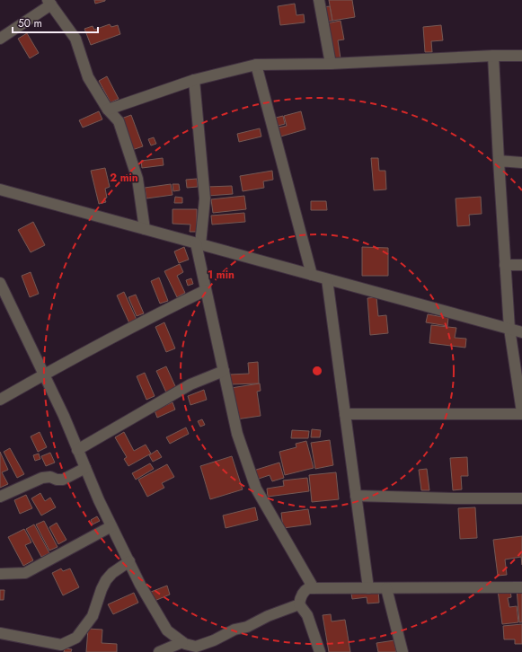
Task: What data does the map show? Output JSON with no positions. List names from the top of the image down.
{
  "scale_bar": "50 m",
  "rings": ["2 min", "1 min"]
}
